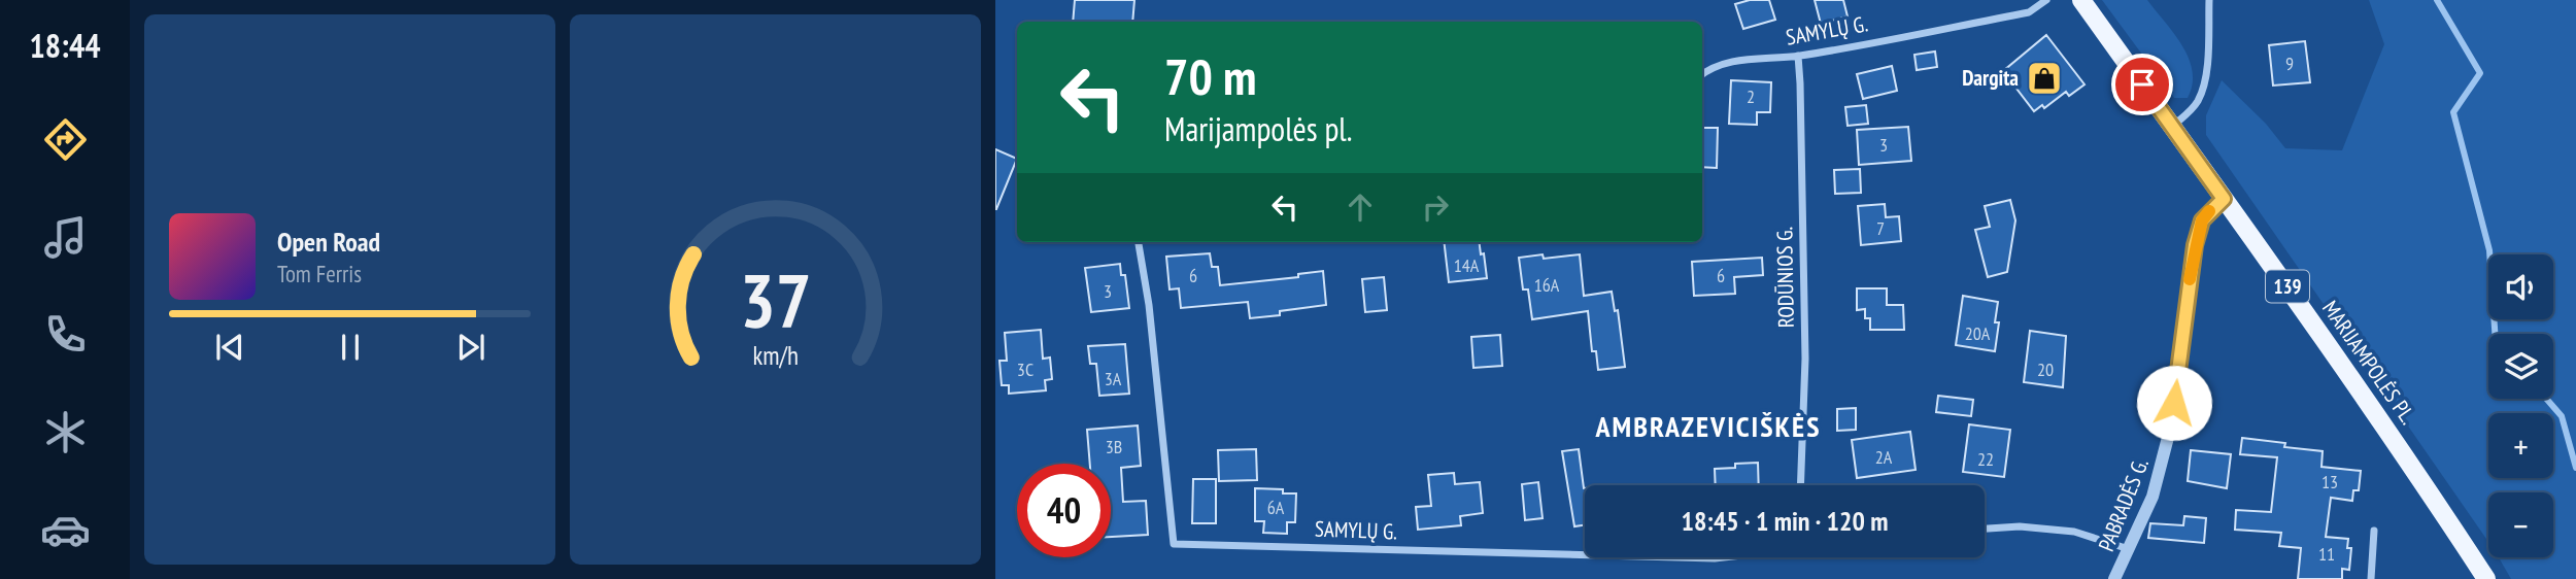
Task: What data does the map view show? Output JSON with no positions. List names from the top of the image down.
{
  "streets": {
    "main road": ["139", "MARIJAMPOLĖS PL."],
    "street": ["SAMYLŲ G.", "RODŪNIOS G.", "PABRADĖS G."]
  },
  "crossings": [
    ["SAMYLŲ G.", "RODŪNIOS G."],
    ["MARIJAMPOLĖS PL.", "PABRADĖS G."]
  ],
  "districts": ["AMBRAZEVICIŠKĖS"],
  "places": {
    "shop": ["Dargita"]
  },
  "house_numbers": [
    "9",
    "2",
    "3",
    "7",
    "14A",
    "6",
    "6",
    "16A",
    "3",
    "20A",
    "3C",
    "20",
    "3A",
    "3B",
    "2A",
    "22",
    "13",
    "6A",
    "11"
  ],
  "page": {
    "tabs": "18:44",
    "turn": ["70 m", "Marijampolės pl."],
    "song": ["Open Road", "Tom Ferris"],
    "map_buttons": ["+", "−"],
    "limit": "40",
    "trip": "18:45 · 1 min · 120 m",
    "gauge": ["37", "km/h"]
  }
}
